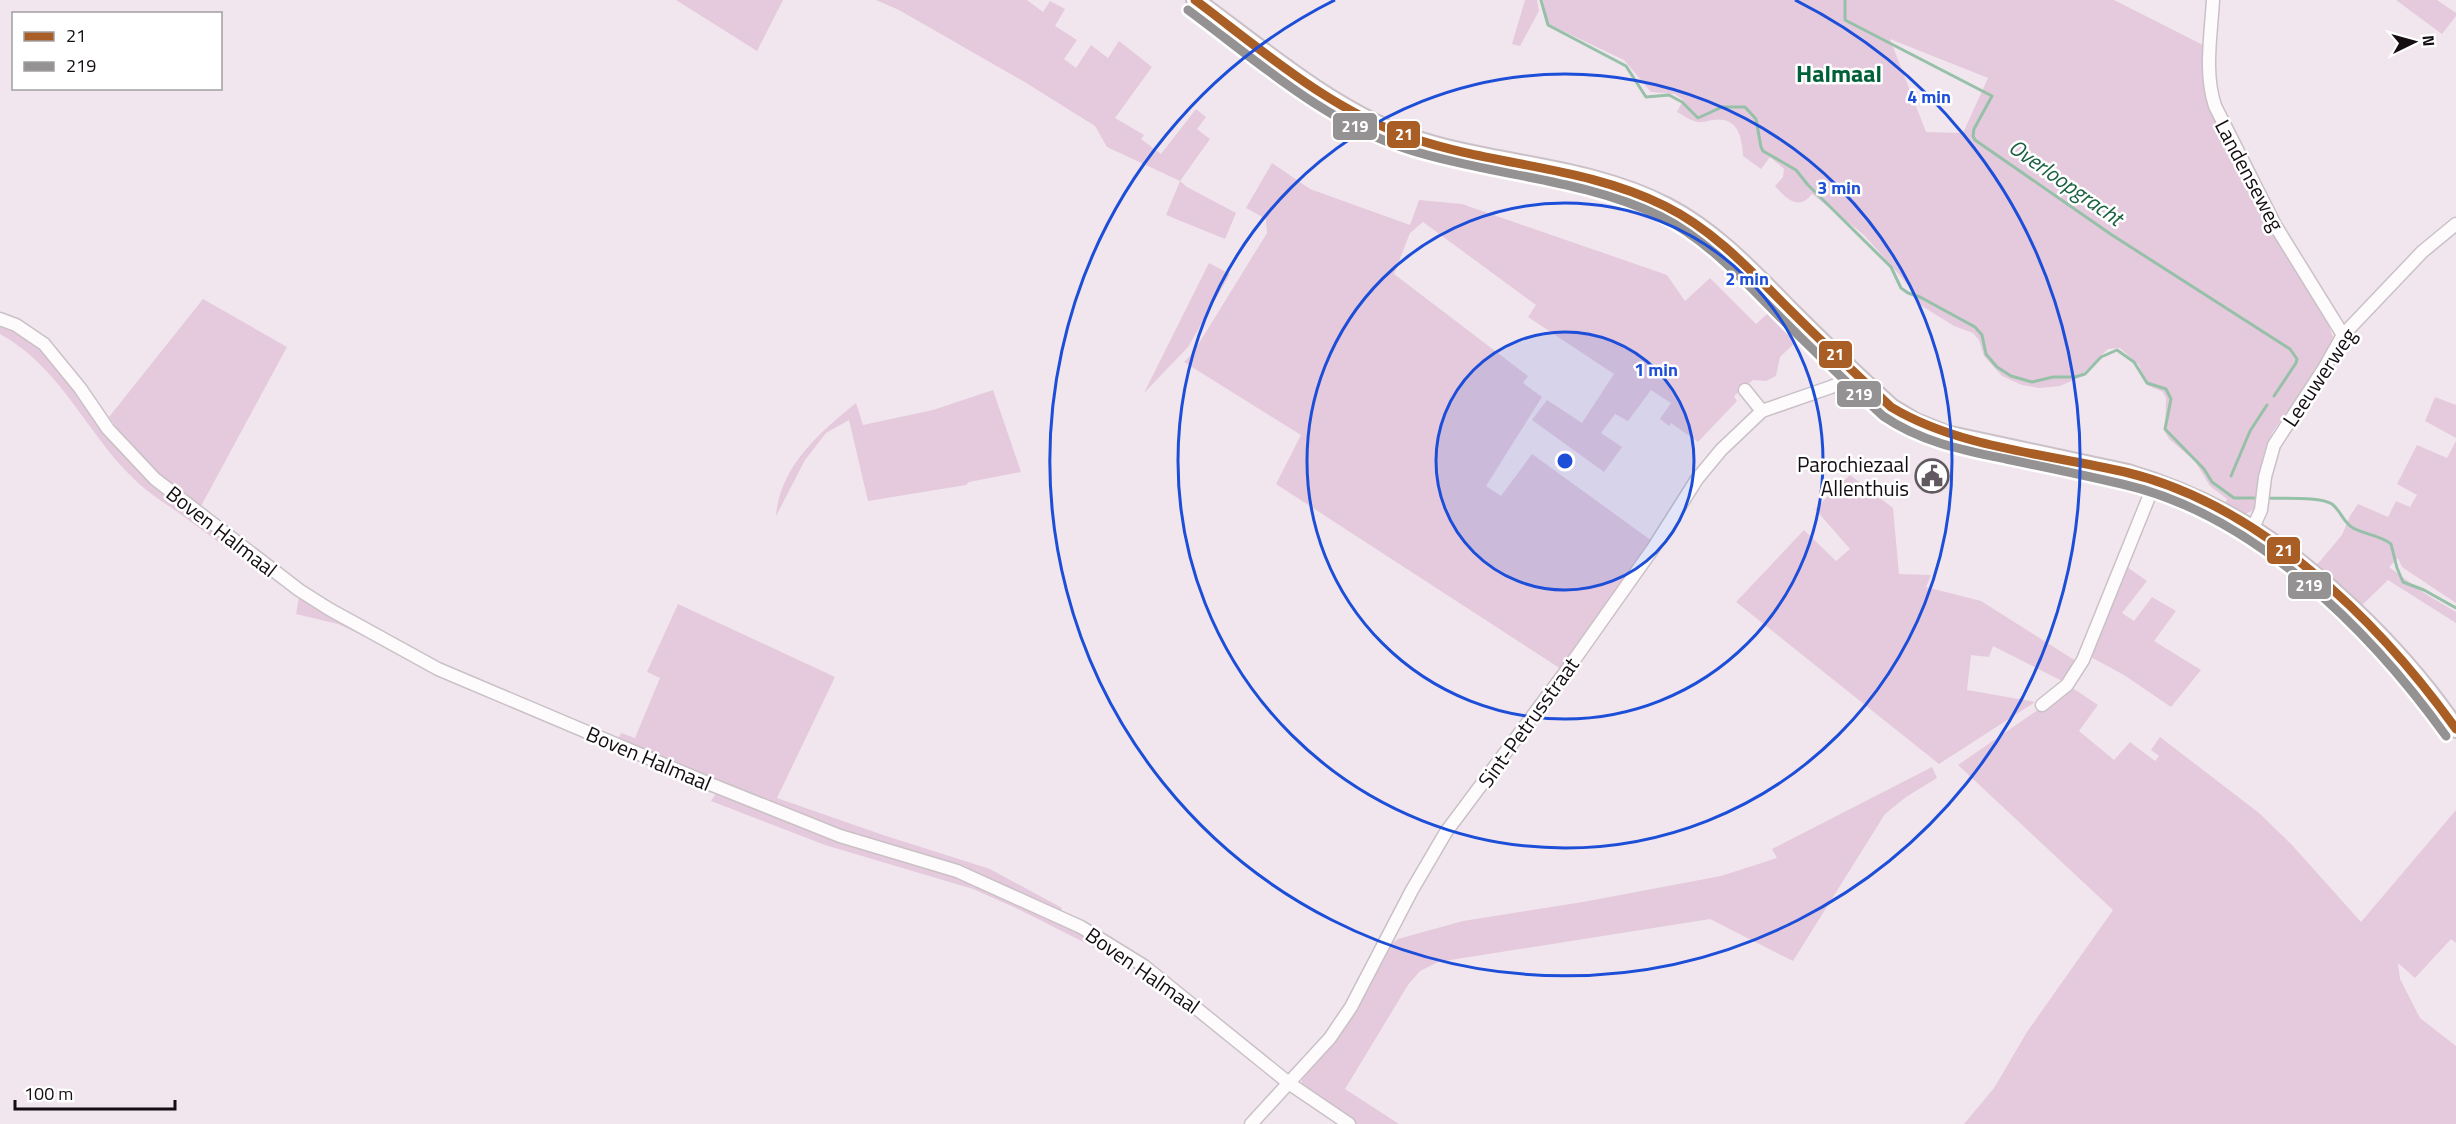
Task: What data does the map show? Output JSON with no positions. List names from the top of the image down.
{
  "streets": {
    "street": [
      "Landenseweg",
      "Leeuwerweg",
      "Boven Halmaal",
      "Sint-Petrusstraat"
    ]
  },
  "crossings": [
    ["Landenseweg", "Leeuwerweg"],
    ["Boven Halmaal", "Sint-Petrusstraat"]
  ],
  "districts": ["Halmaal"],
  "water": ["Overloopgracht"],
  "places": {
    "public building": ["Parochiezaal Allenthuis"]
  },
  "lines": ["transit line 21", "transit line 219"],
  "legend": ["21", "219"],
  "scale_bar": "100 m",
  "north": "right",
  "rings": [
    "4 min",
    "3 min",
    "2 min",
    "1 min"
  ]
}
